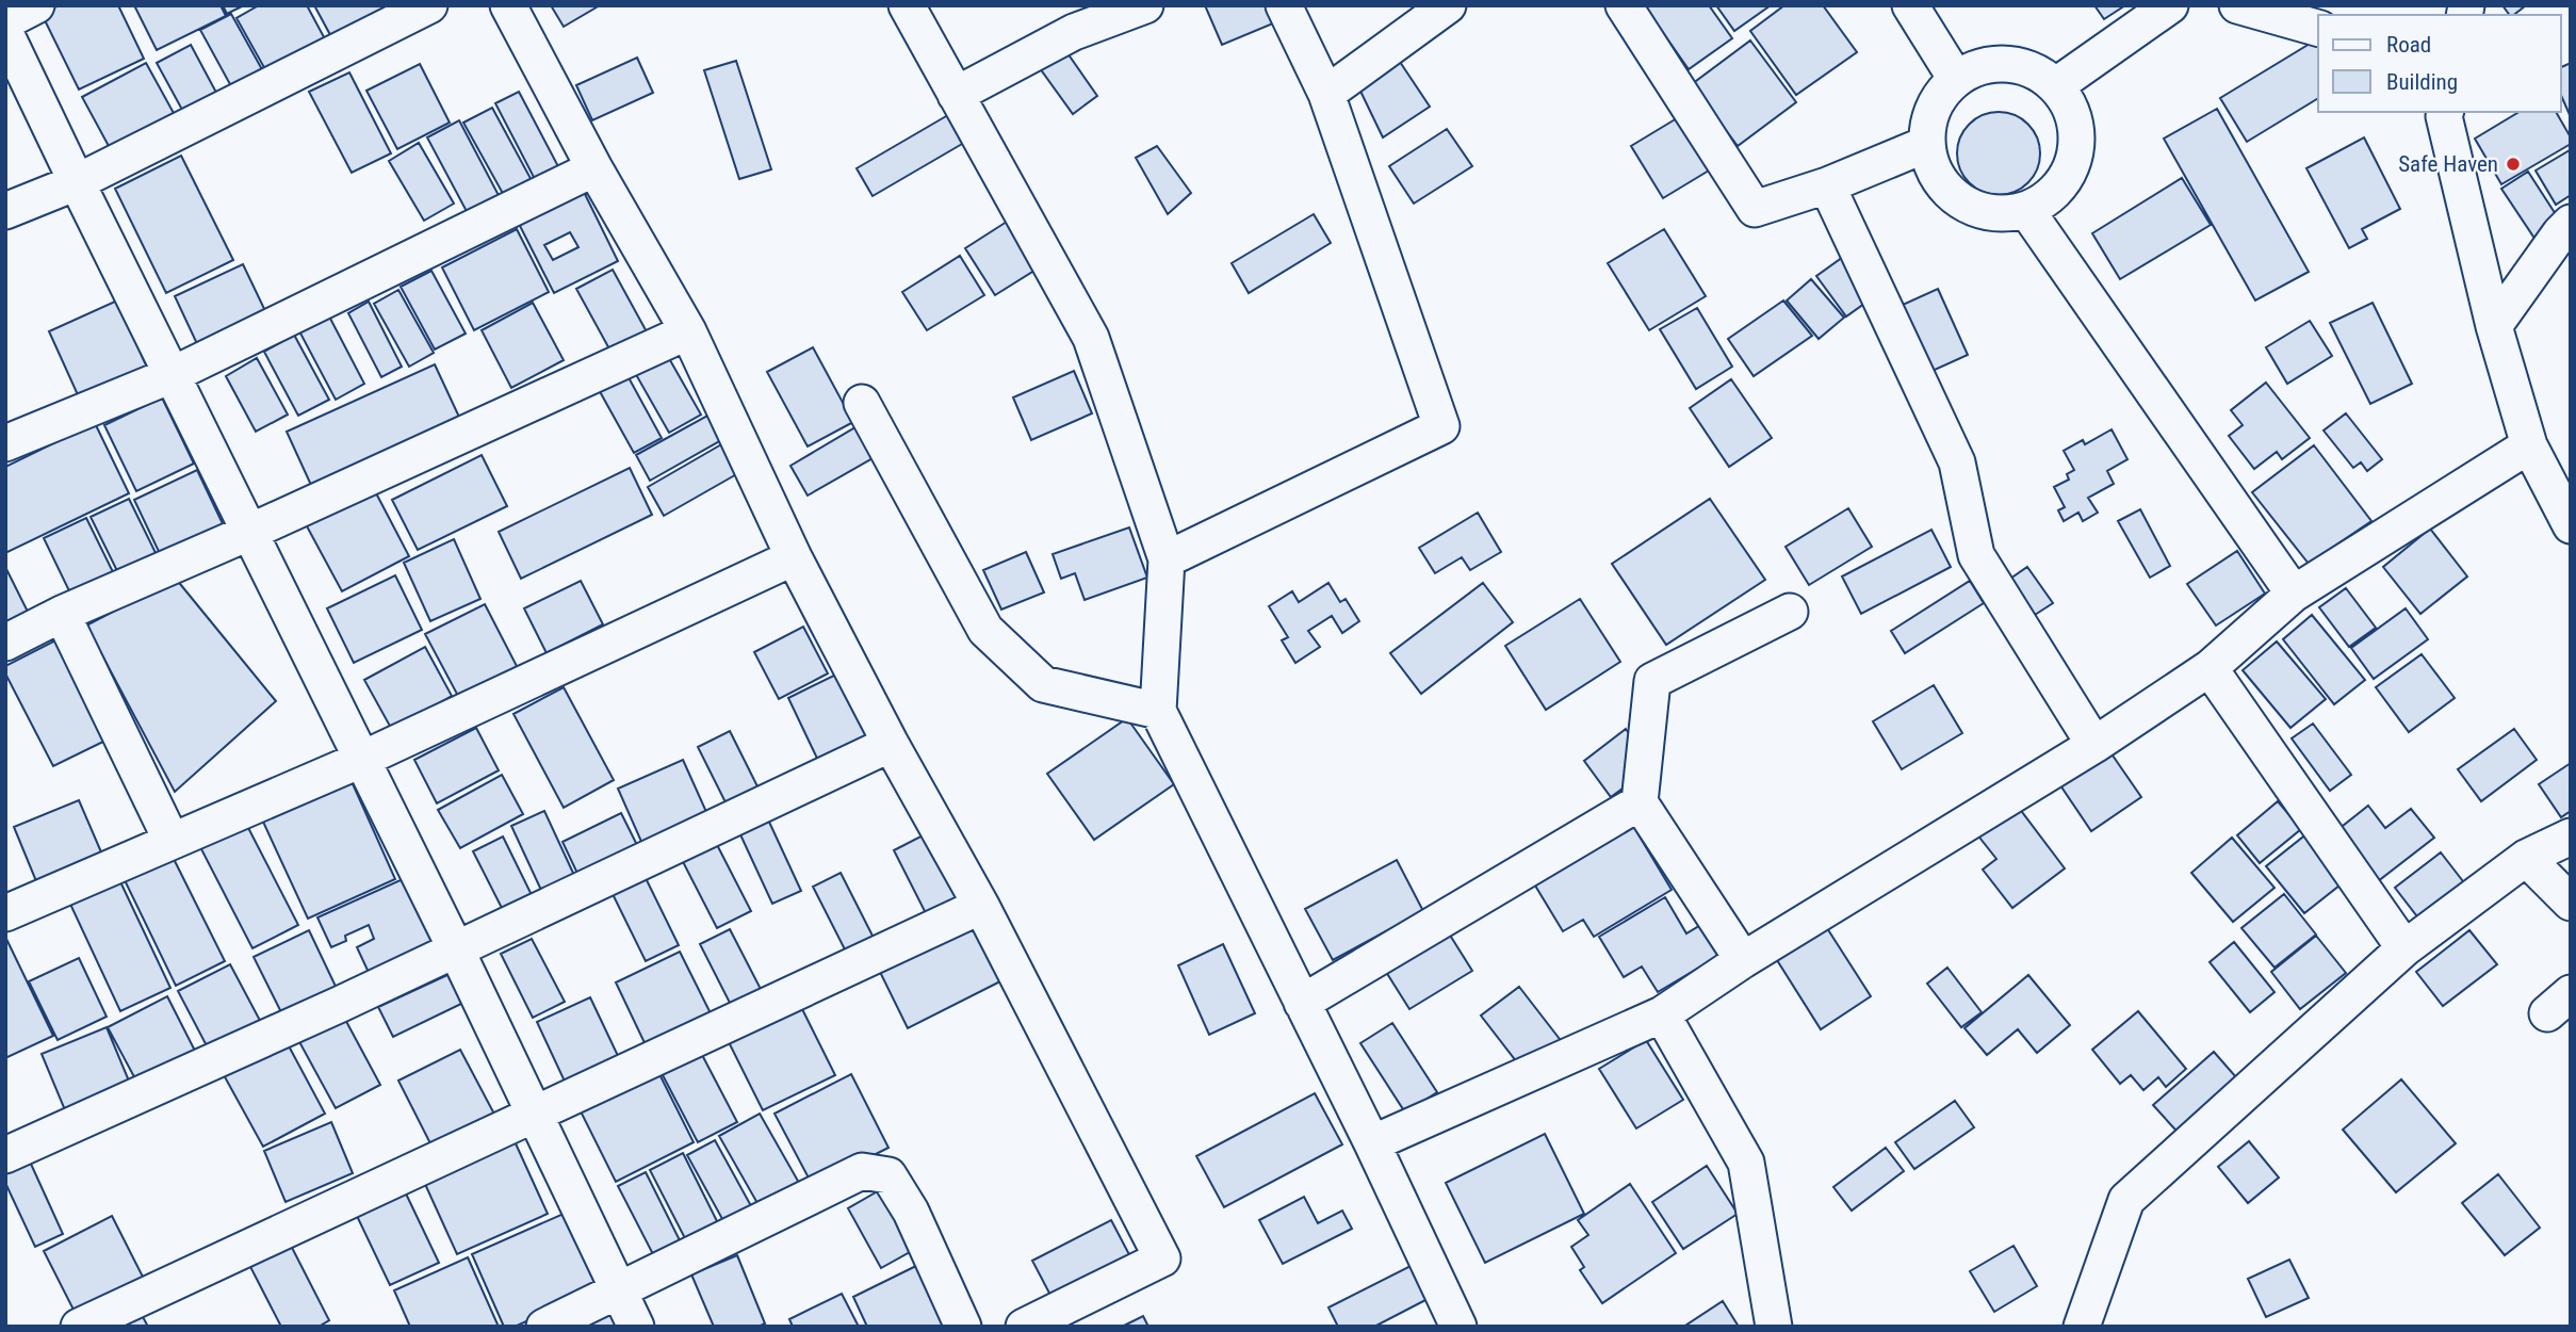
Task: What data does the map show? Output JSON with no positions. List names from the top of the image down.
{
  "places": ["Safe Haven"],
  "legend": ["Road", "Building"]
}
